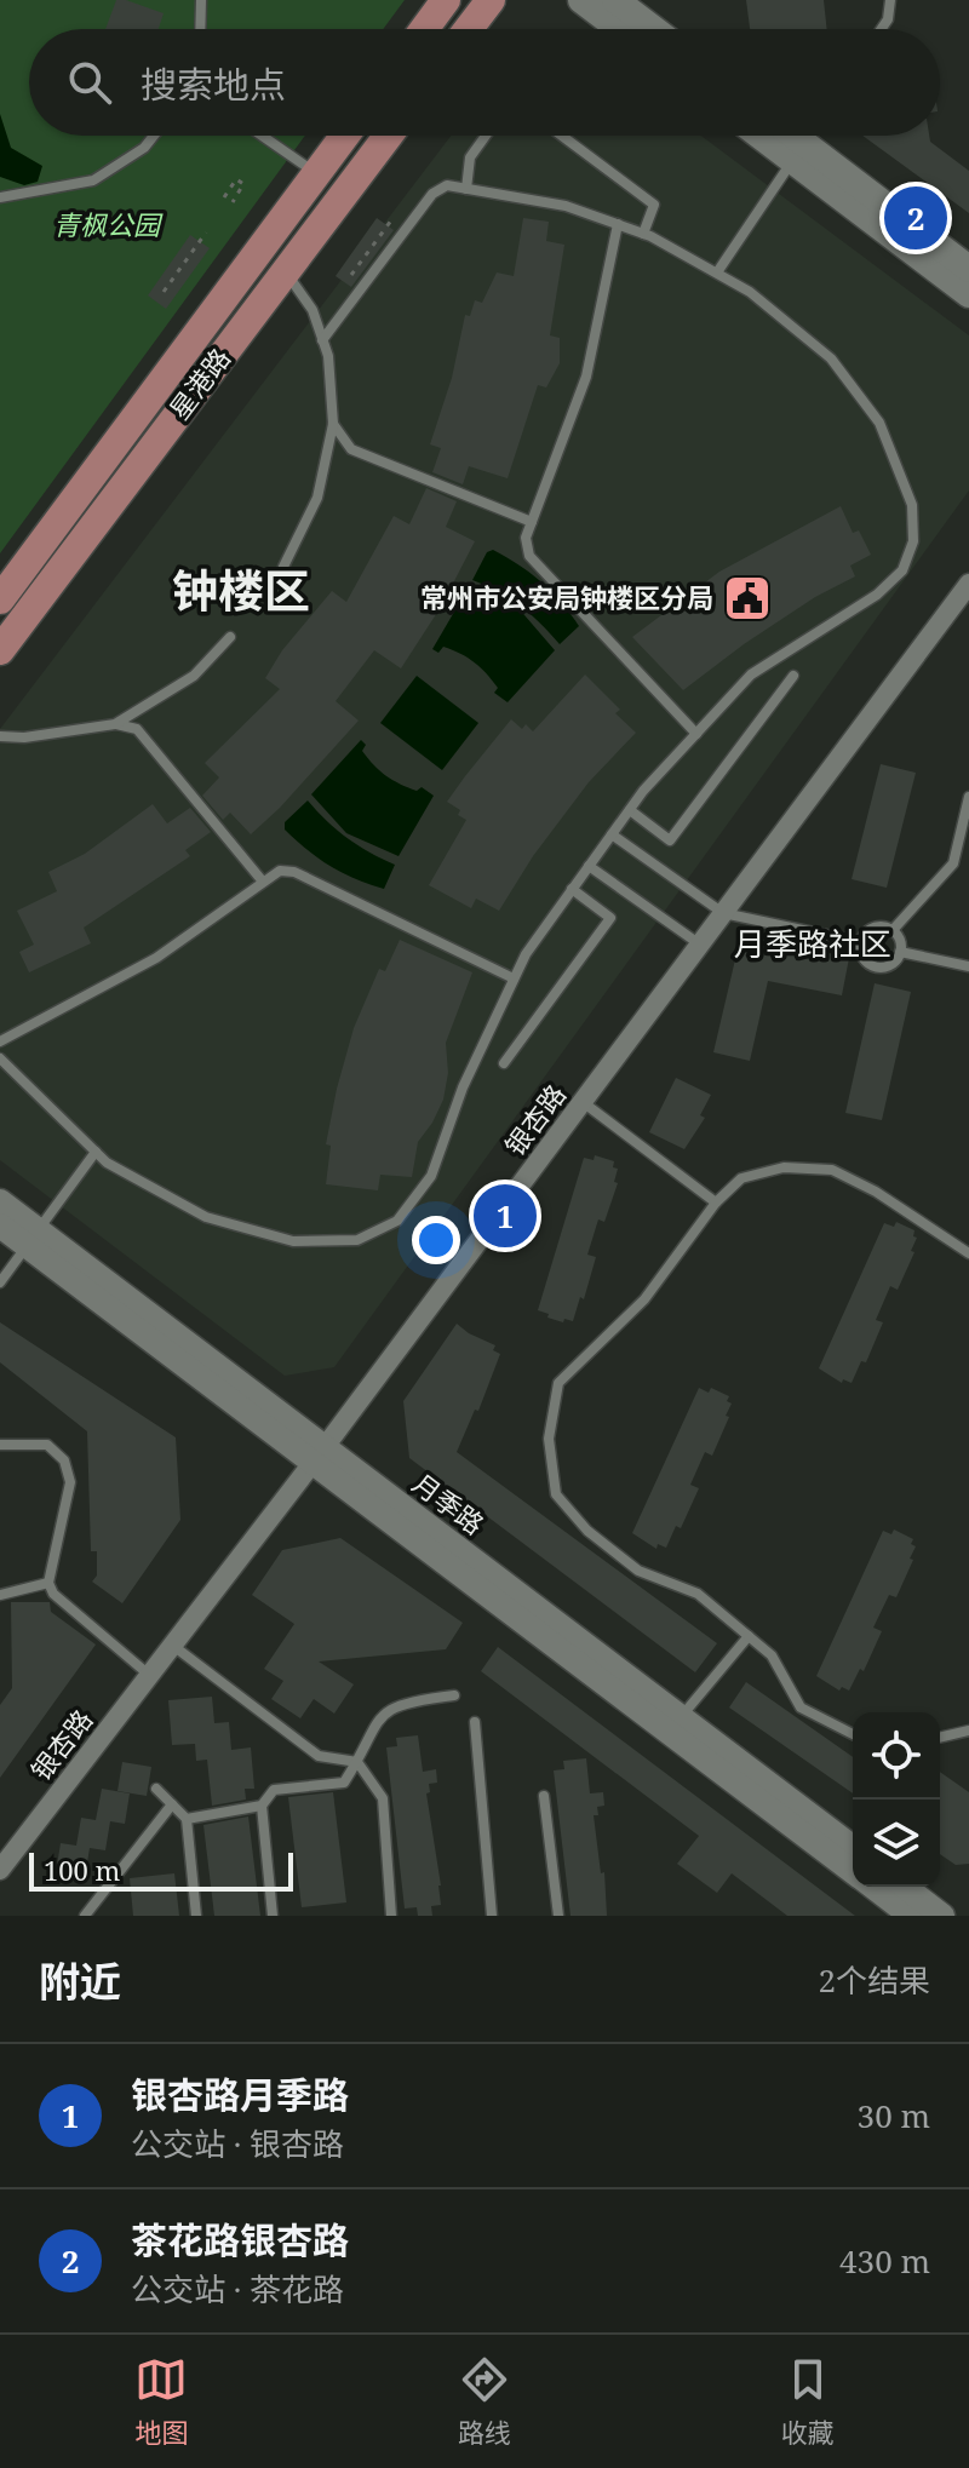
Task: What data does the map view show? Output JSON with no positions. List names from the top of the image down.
{
  "streets": {
    "main road": ["星港路"],
    "street": ["银杏路", "月季路"]
  },
  "crossings": [
    ["银杏路", "月季路"]
  ],
  "districts": ["钟楼区", "月季路社区"],
  "parks": ["青枫公园"],
  "places": {
    "public building": ["常州市公安局钟楼区分局"]
  },
  "scale_bar": "100 m",
  "page": {
    "search": "搜索地点",
    "pins": ["2", "1"],
    "scale": "100 m",
    "heading": ["附近", "2个结果"],
    "list": [
      {
        "mark": "1",
        "name": "银杏路月季路",
        "note": "公交站 · 银杏路",
        "value": "30 m"
      },
      {
        "mark": "2",
        "name": "茶花路银杏路",
        "note": "公交站 · 茶花路",
        "value": "430 m"
      }
    ],
    "nav": ["地图", "路线", "收藏"]
  }
}
